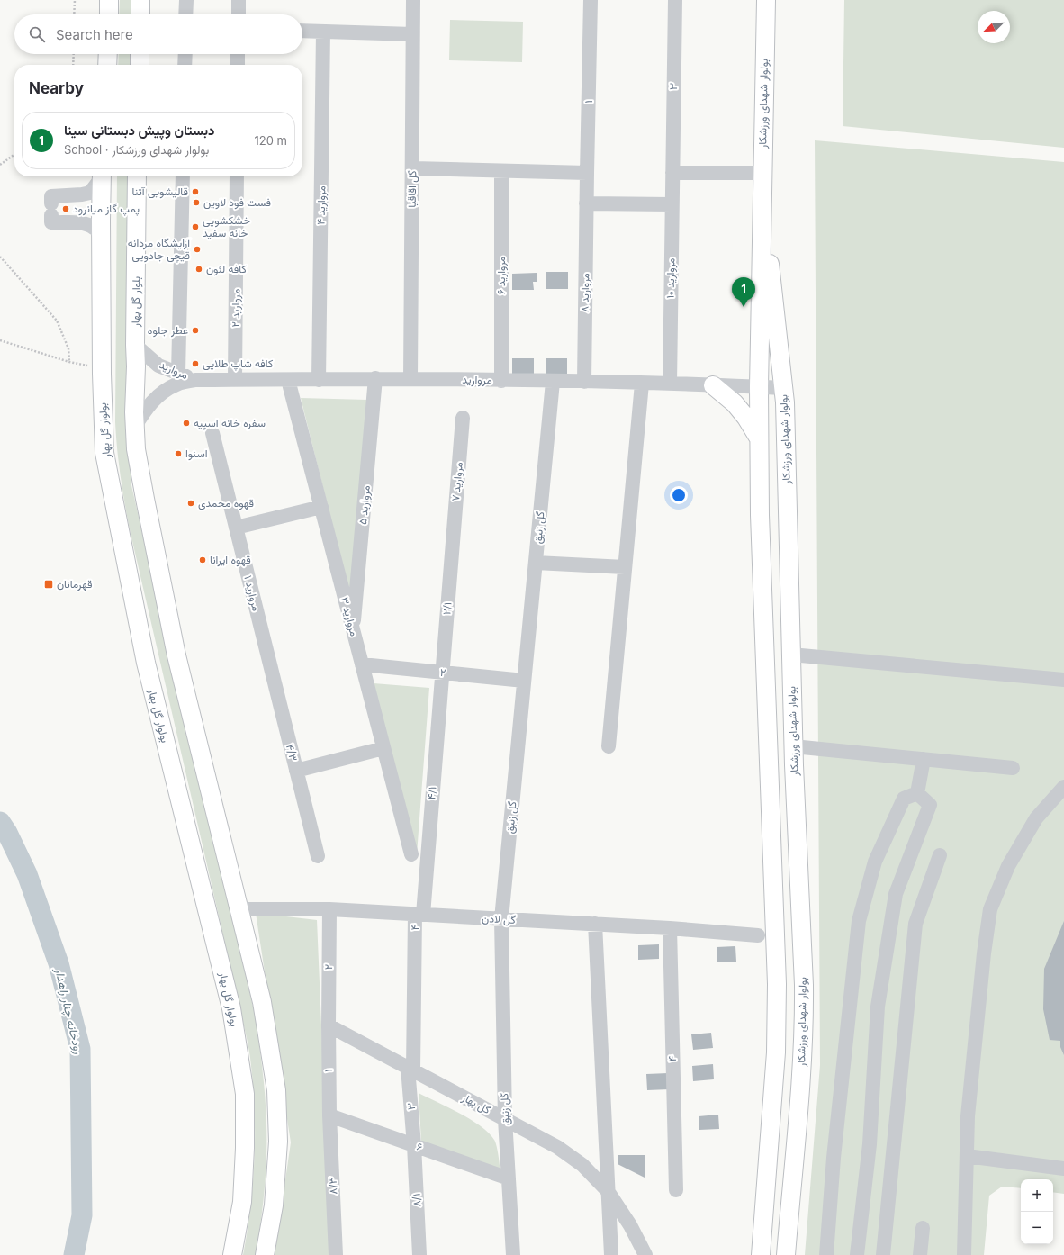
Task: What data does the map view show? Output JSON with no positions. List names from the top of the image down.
{
  "streets": {
    "main road": ["بولوار شهدای ورزشکار", "بلوار گل بهار", "بولوار گل بهار"],
    "street": [
      "۳",
      "۱",
      "گل اقاقیا",
      "مروارید ۴",
      "مروارید ۶",
      "مروارید ۱۰",
      "مروارید ۸",
      "مروارید ۲",
      "مروارید",
      "مروارید ۷",
      "مروارید ۵",
      "گل زنبق",
      "مروارید ۱",
      "۲/۱",
      "مروارید ۳",
      "۲",
      "۴/۳",
      "۴/۱",
      "گل لادن",
      "۴",
      "گل بهار",
      "۶",
      "۸/۳",
      "۸/۱"
    ]
  },
  "crossings": [
    ["۳", "مروارید ۱۰"],
    ["۳", "۴"],
    ["۳", "گل بهار"],
    ["۳", "۶"],
    ["۳", "۸/۱"],
    ["۱", "مروارید ۸"],
    ["۱", "۲"],
    ["۱", "گل بهار"],
    ["۱", "۶"],
    ["۱", "۸/۳"],
    ["بولوار شهدای ورزشکار", "مروارید"],
    ["گل اقاقیا", "مروارید"],
    ["مروارید ۴", "مروارید"],
    ["مروارید ۶", "مروارید"],
    ["مروارید ۱۰", "مروارید"],
    ["مروارید ۸", "مروارید"],
    ["بلوار گل بهار", "مروارید"],
    ["مروارید ۲", "مروارید"],
    ["مروارید", "مروارید ۵"],
    ["مروارید", "گل زنبق"],
    ["مروارید", "مروارید ۳"],
    ["مروارید ۷", "۲/۱"],
    ["مروارید ۵", "مروارید ۳"],
    ["گل زنبق", "۲"],
    ["گل زنبق", "گل لادن"],
    ["گل زنبق", "گل بهار"],
    ["گل زنبق", "۶"],
    ["مروارید ۱", "۴/۳"],
    ["۲/۱", "۲"],
    ["۲/۱", "۴/۱"],
    ["مروارید ۳", "۲"],
    ["۲", "۴/۱"],
    ["۲", "گل لادن"],
    ["۲", "گل بهار"],
    ["۴/۱", "گل لادن"],
    ["۴/۱", "۴"],
    ["گل لادن", "۴"],
    ["۴", "گل بهار"],
    ["۶", "۸/۳"],
    ["۶", "۸/۱"]
  ],
  "water": ["رودخانه چنار راهدار"],
  "places": {
    "other": [
      "قالیشویی آتنا",
      "فست فود لاوین",
      "پمپ گاز میانرود",
      "خشکشویی خانه سفید",
      "آرایشگاه مردانه قیچی جادویی",
      "کافه لئون",
      "عطر جلوه",
      "کافه شاپ طلایی",
      "سفره خانه اسپیه",
      "اسنوا",
      "قهوه محمدی",
      "قهوه ایرانا"
    ],
    "transit": ["قهرمانان"]
  },
  "north": "bottom left",
  "page": {
    "search": "Search here",
    "heading": "Nearby",
    "list": [
      {
        "mark": "1",
        "name": "دبستان وپیش دبستانی سینا",
        "note": "School · بولوار شهدای ورزشکار",
        "value": "120 m"
      }
    ],
    "pins": "1",
    "map_buttons": ["+", "−"]
  }
}
